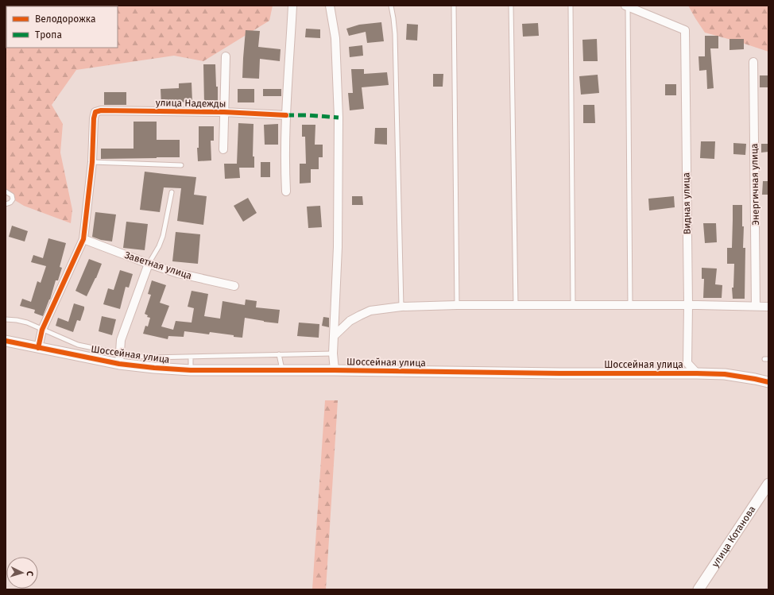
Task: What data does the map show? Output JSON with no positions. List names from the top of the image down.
{
  "streets": {
    "street": [
      "улица Надежды",
      "Энергичная улица",
      "Видная улица",
      "Заветная улица",
      "Шоссейная улица",
      "улица Котанова"
    ]
  },
  "crossings": [
    ["Видная улица", "Шоссейная улица"]
  ],
  "legend": ["Велодорожка", "Тропа"],
  "north": "right"
}
